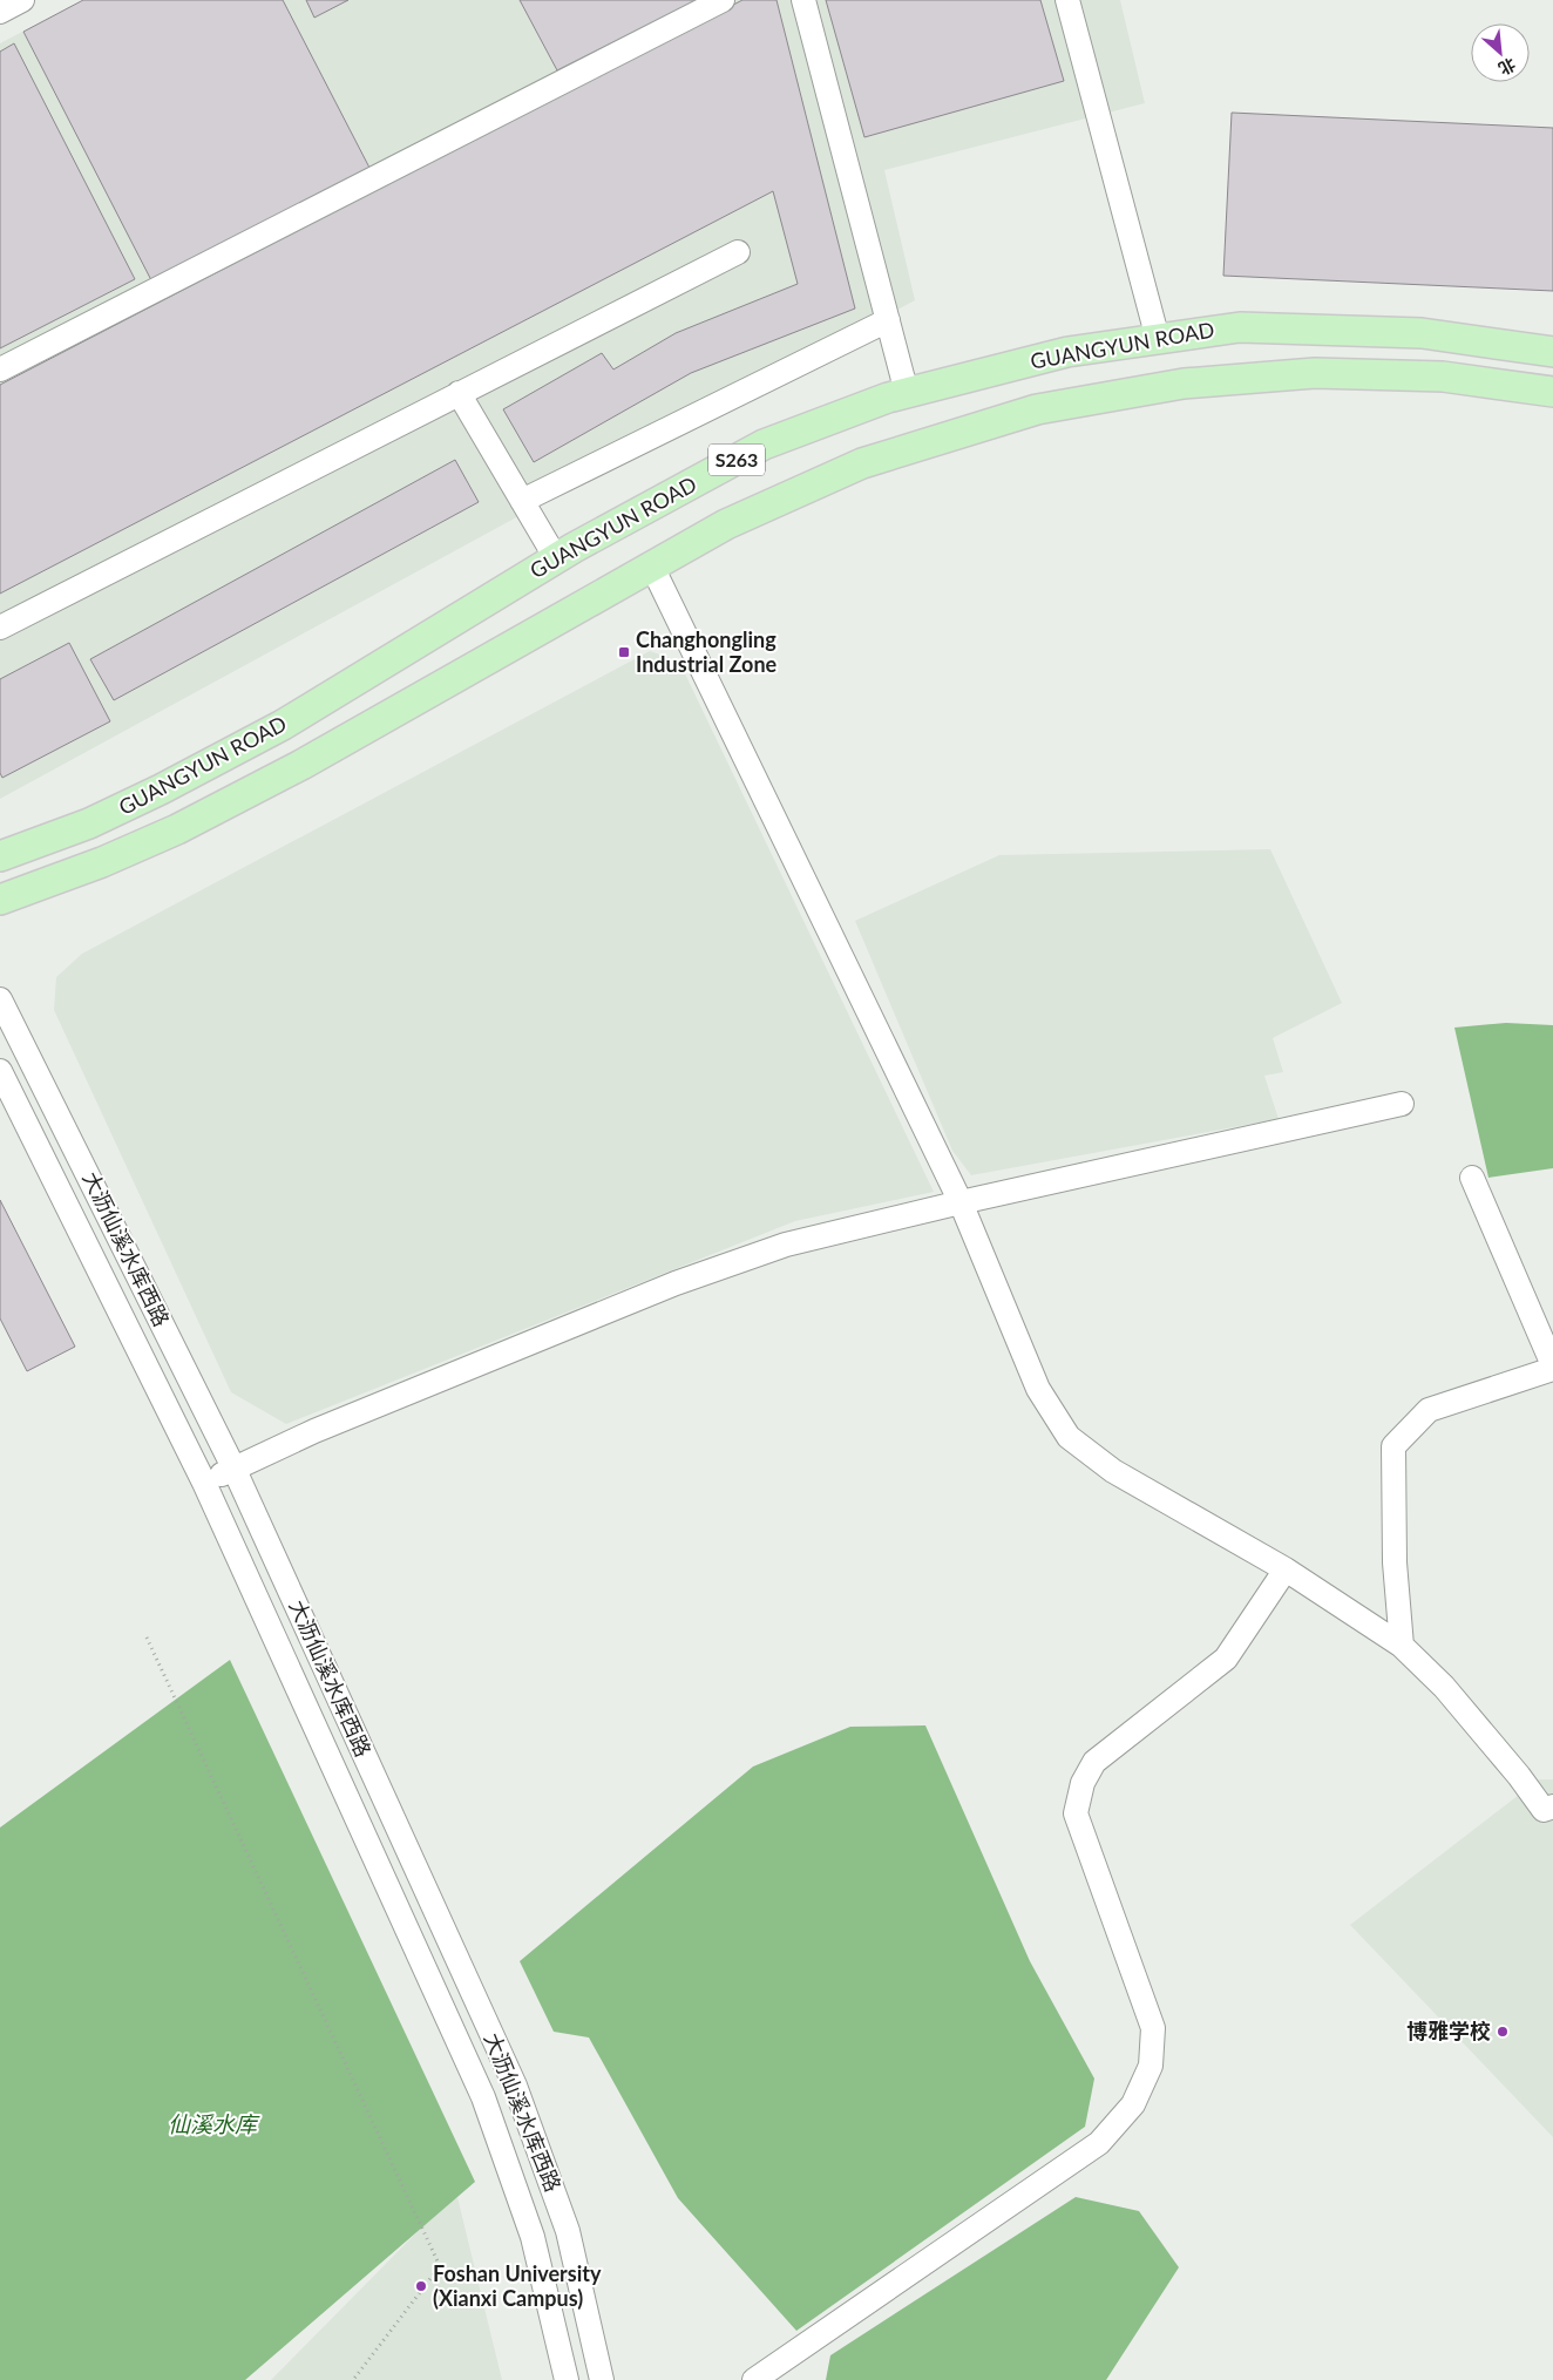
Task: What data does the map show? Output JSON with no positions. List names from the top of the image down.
{
  "streets": {
    "main road": ["GUANGYUN ROAD", "S263"],
    "street": ["大沥仙溪水库西路"]
  },
  "water": ["仙溪水库"],
  "places": {
    "transit": ["Changhongling Industrial Zone"],
    "other": ["博雅学校", "Foshan University (Xianxi Campus)"]
  },
  "north": "bottom right"
}
